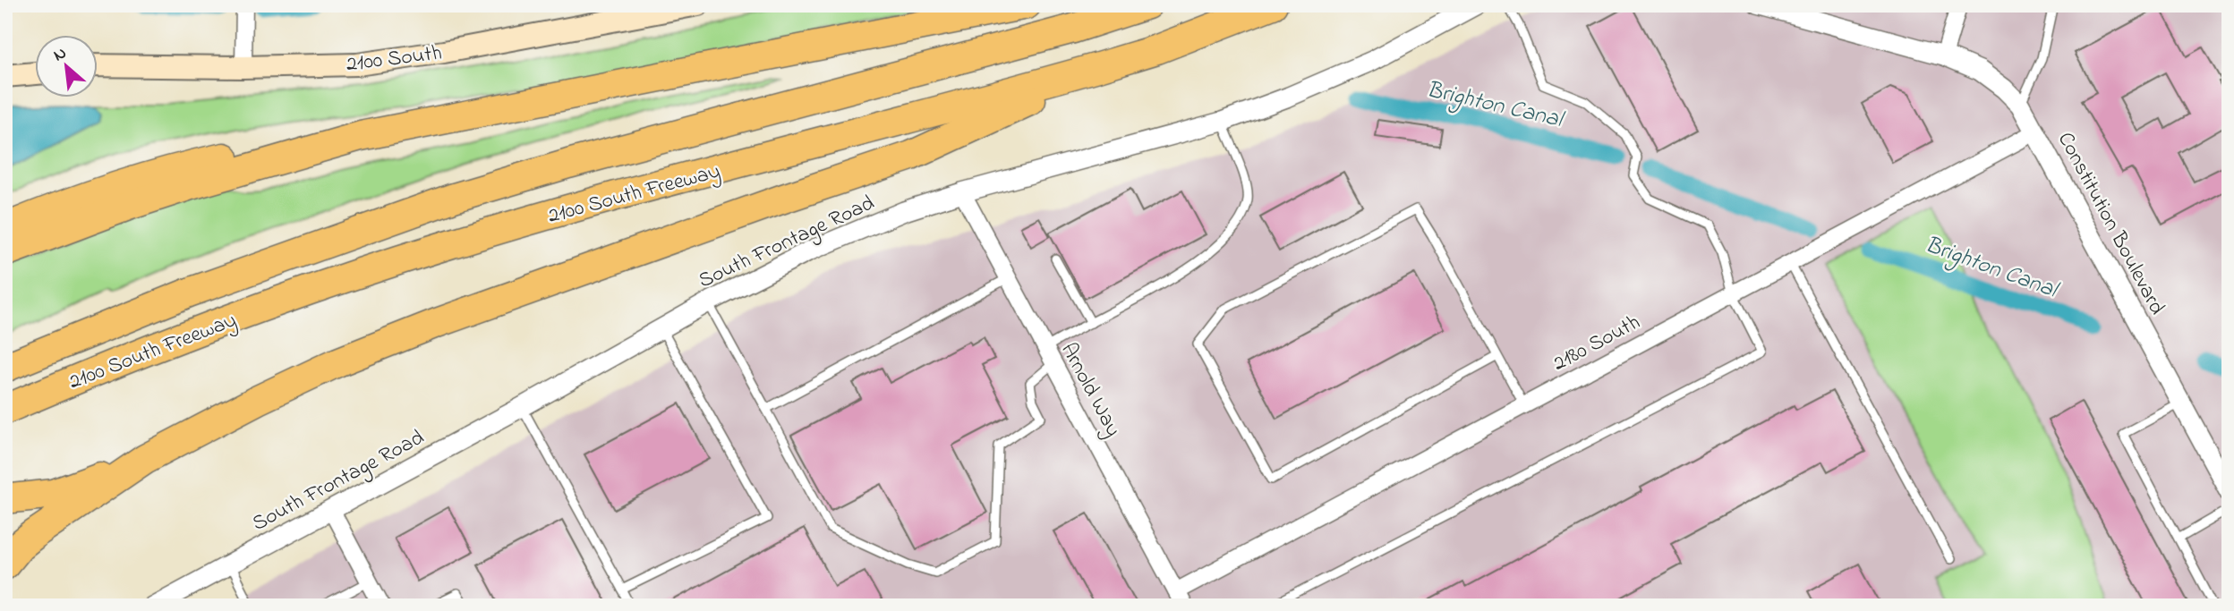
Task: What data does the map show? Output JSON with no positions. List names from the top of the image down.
{
  "streets": {
    "highway": ["2100 South Freeway"],
    "main road": ["2100 South"],
    "street": [
      "Constitution Boulevard",
      "South Frontage Road",
      "2180 South",
      "Arnold Way"
    ]
  },
  "crossings": [
    ["Constitution Boulevard", "2180 South"],
    ["South Frontage Road", "Arnold Way"],
    ["2180 South", "Arnold Way"]
  ],
  "water": ["Brighton Canal"],
  "north": "top left"
}
